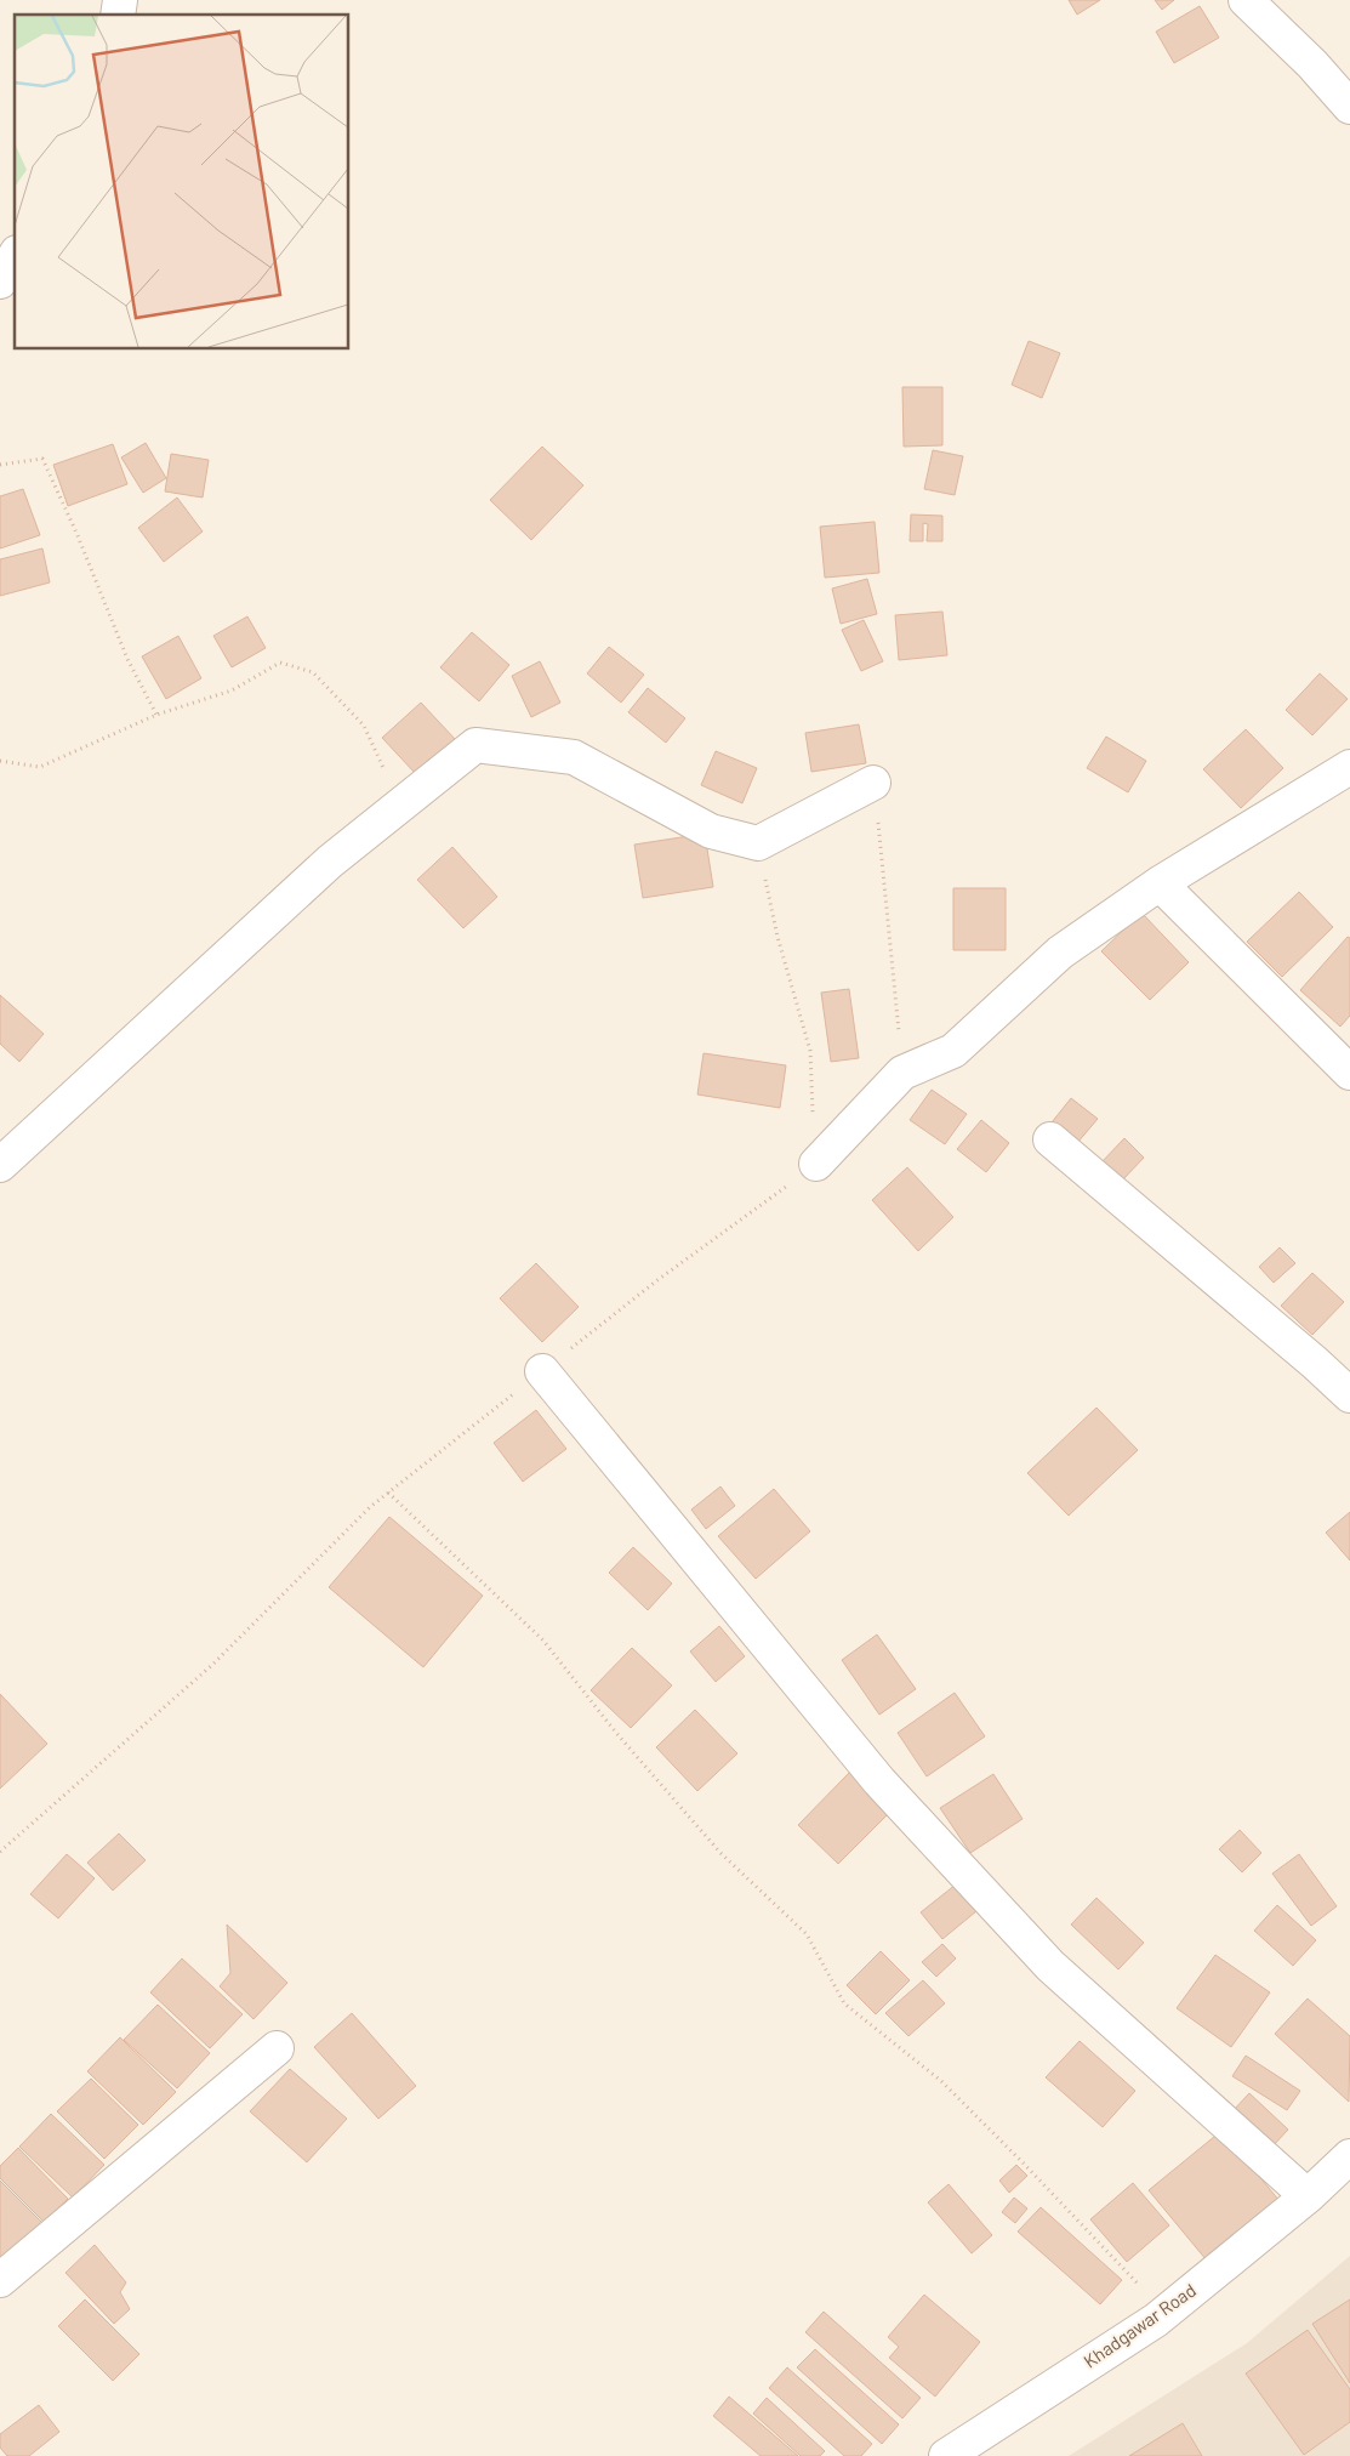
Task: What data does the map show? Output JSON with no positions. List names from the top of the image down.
{
  "streets": {
    "street": ["Khadgawar Road"]
  }
}
